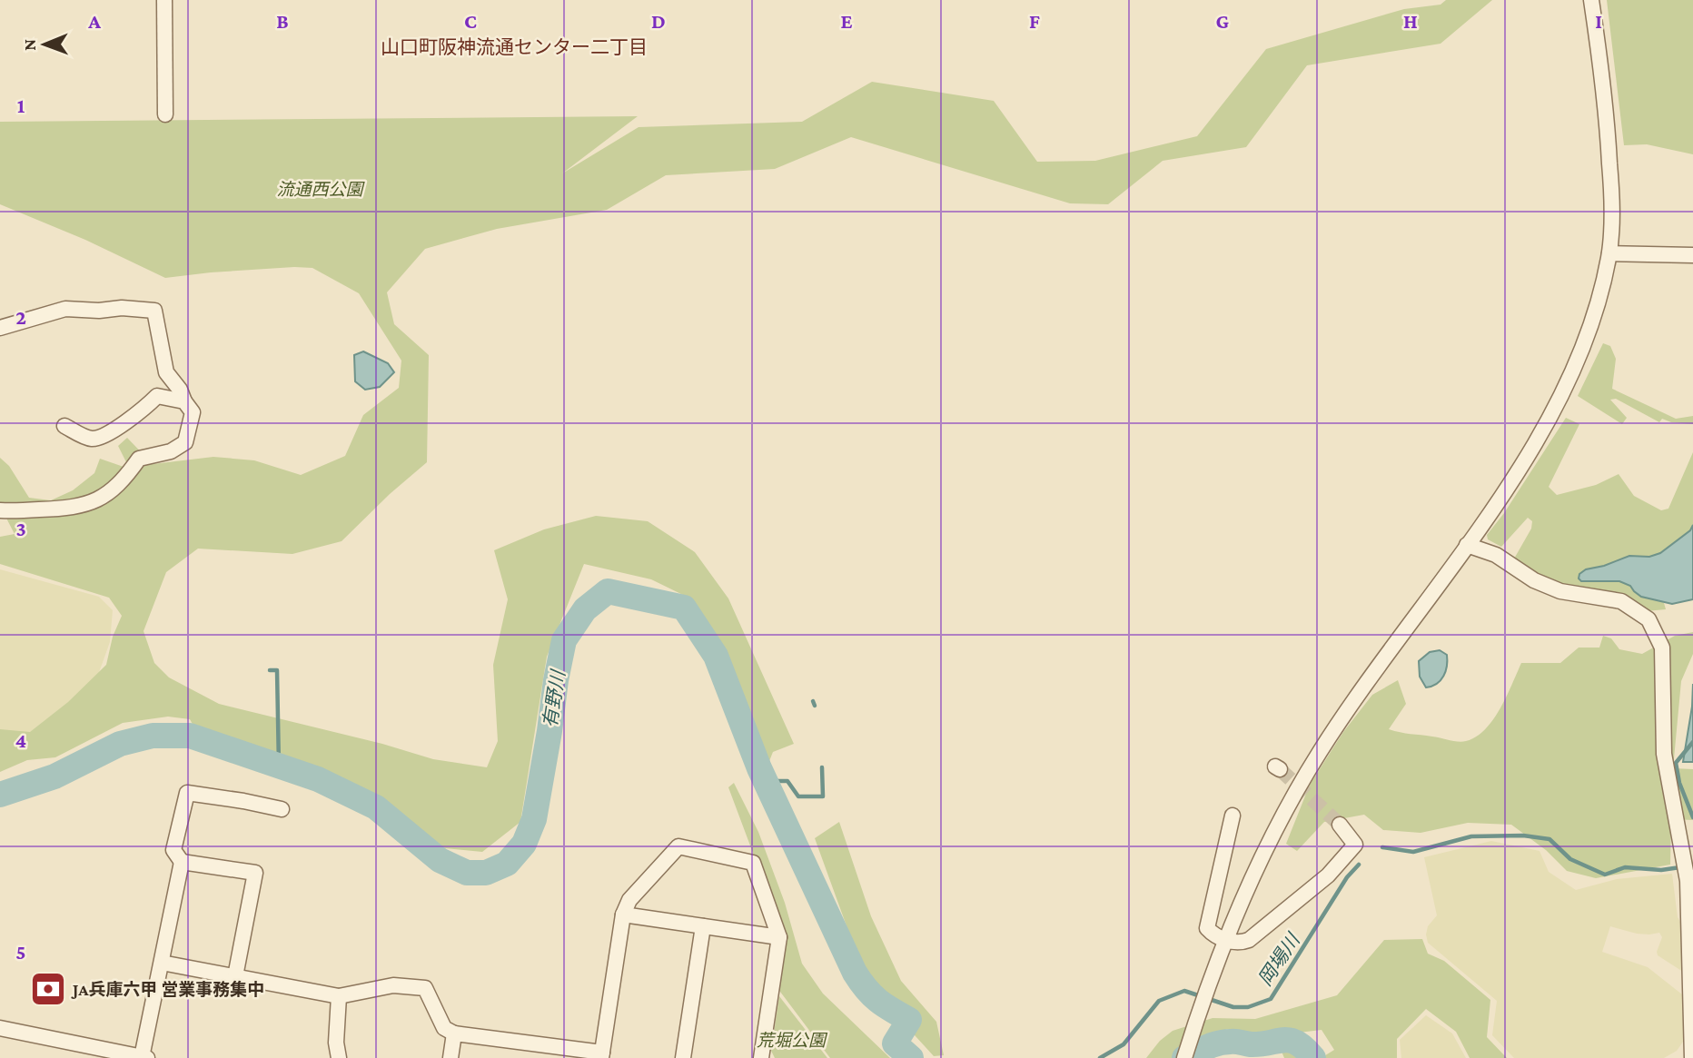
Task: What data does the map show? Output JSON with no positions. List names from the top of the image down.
{
  "districts": ["山口町阪神流通センター二丁目"],
  "water": ["有野川", "岡場川"],
  "parks": ["流通西公園", "荒堀公園"],
  "places": {
    "bank": ["JA兵庫六甲 営業事務集中"]
  },
  "north": "left",
  "grid": {
    "columns": [
      "A",
      "B",
      "C",
      "D",
      "E",
      "F",
      "G",
      "H",
      "I"
    ],
    "rows": [
      "1",
      "2",
      "3",
      "4",
      "5"
    ]
  }
}
